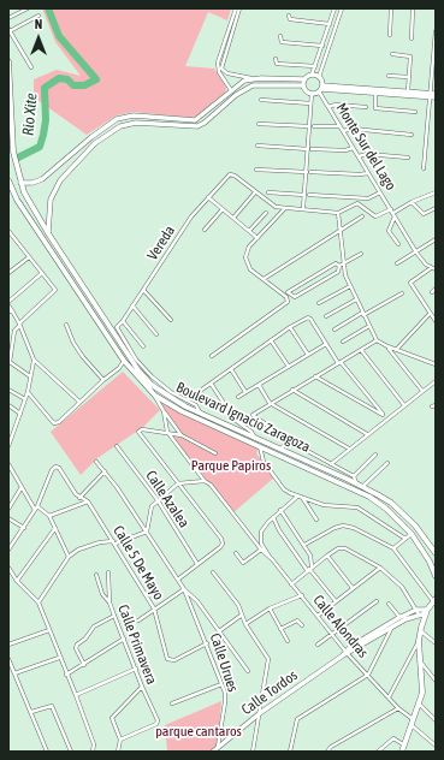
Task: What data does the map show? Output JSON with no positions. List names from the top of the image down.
{
  "streets": {
    "main road": ["Boulevard Ignacio Zaragoza"],
    "street": [
      "Monte Sur del Lago",
      "Vereda",
      "Calle Azalea",
      "Calle 5 De Mayo",
      "Calle Alondras",
      "Calle Primavera",
      "Calle Urues",
      "Calle Tordos"
    ]
  },
  "crossings": [
    ["Calle 5 De Mayo", "Calle Urues"],
    ["Calle Alondras", "Calle Tordos"],
    ["Calle Urues", "Calle Tordos"]
  ],
  "water": ["Rio Xite"],
  "parks": ["Parque Papiros", "parque cantaros"],
  "north": "top"
}
